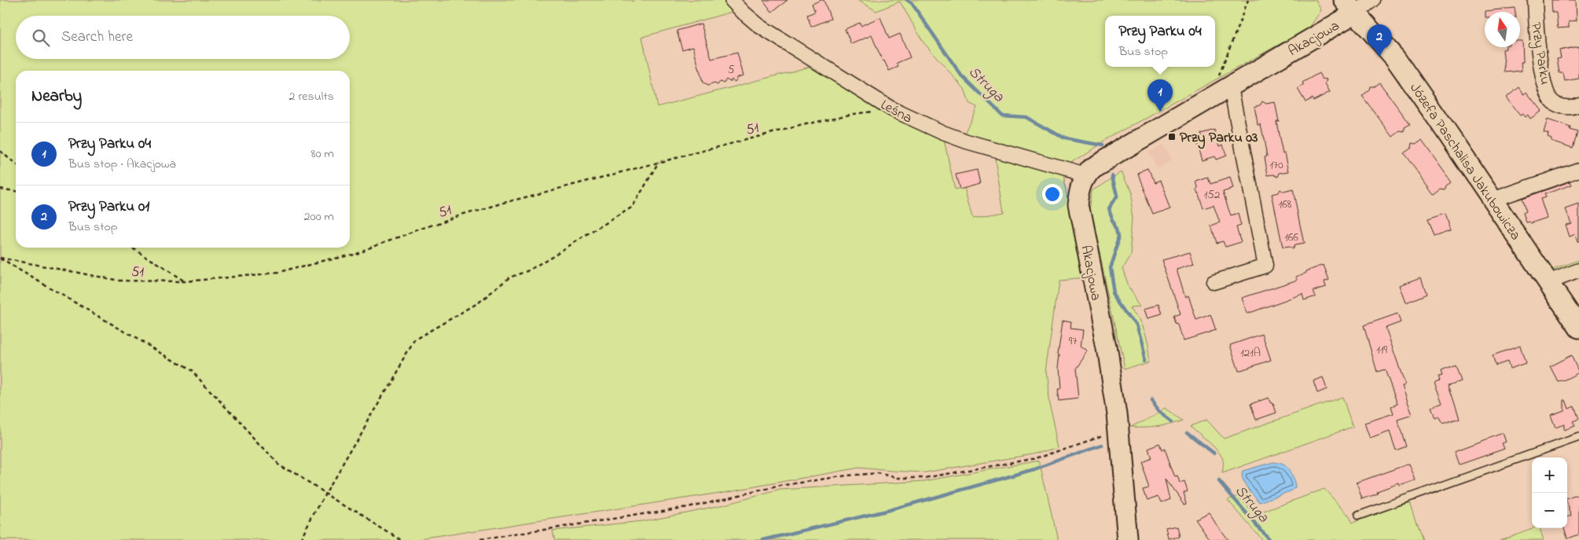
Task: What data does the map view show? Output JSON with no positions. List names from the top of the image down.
{
  "streets": {
    "street": [
      "Akacjowa",
      "Przy Parku",
      "Leśna",
      "Józefa Paschalisa Jakubowicza"
    ],
    "path": ["51"]
  },
  "crossings": [
    ["Akacjowa", "Leśna"],
    ["Akacjowa", "Józefa Paschalisa Jakubowicza"],
    ["Leśna", "51"]
  ],
  "water": ["Struga"],
  "places": {
    "transit": ["Przy Parku 03"]
  },
  "house_numbers": [
    "5",
    "170",
    "152",
    "168",
    "166",
    "97",
    "119",
    "121A"
  ],
  "north": "top",
  "page": {
    "popup": ["Przy Parku 04", "Bus stop"],
    "search": "Search here",
    "pins": ["2", "1"],
    "heading": ["Nearby", "2 results"],
    "list": [
      {
        "mark": "1",
        "name": "Przy Parku 04",
        "note": "Bus stop · Akacjowa",
        "value": "80 m"
      },
      {
        "mark": "2",
        "name": "Przy Parku 01",
        "note": "Bus stop",
        "value": "200 m"
      }
    ],
    "map_buttons": ["+", "−"]
  }
}
